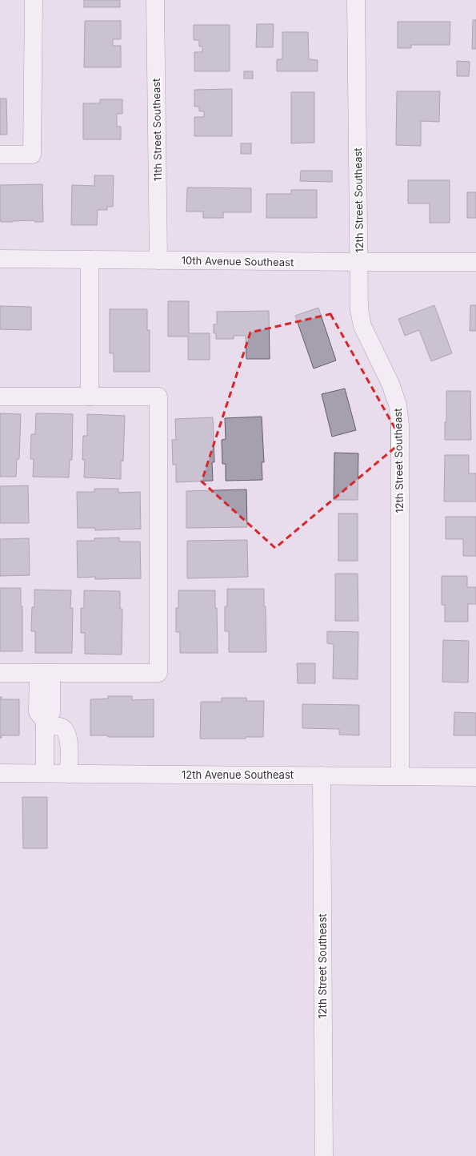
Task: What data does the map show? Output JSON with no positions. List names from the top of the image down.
{
  "streets": {
    "street": [
      "11th Street Southeast",
      "12th Street Southeast",
      "10th Avenue Southeast",
      "12th Avenue Southeast"
    ]
  },
  "crossings": [
    ["11th Street Southeast", "10th Avenue Southeast"],
    ["12th Street Southeast", "10th Avenue Southeast"],
    ["12th Street Southeast", "12th Avenue Southeast"]
  ]
}
